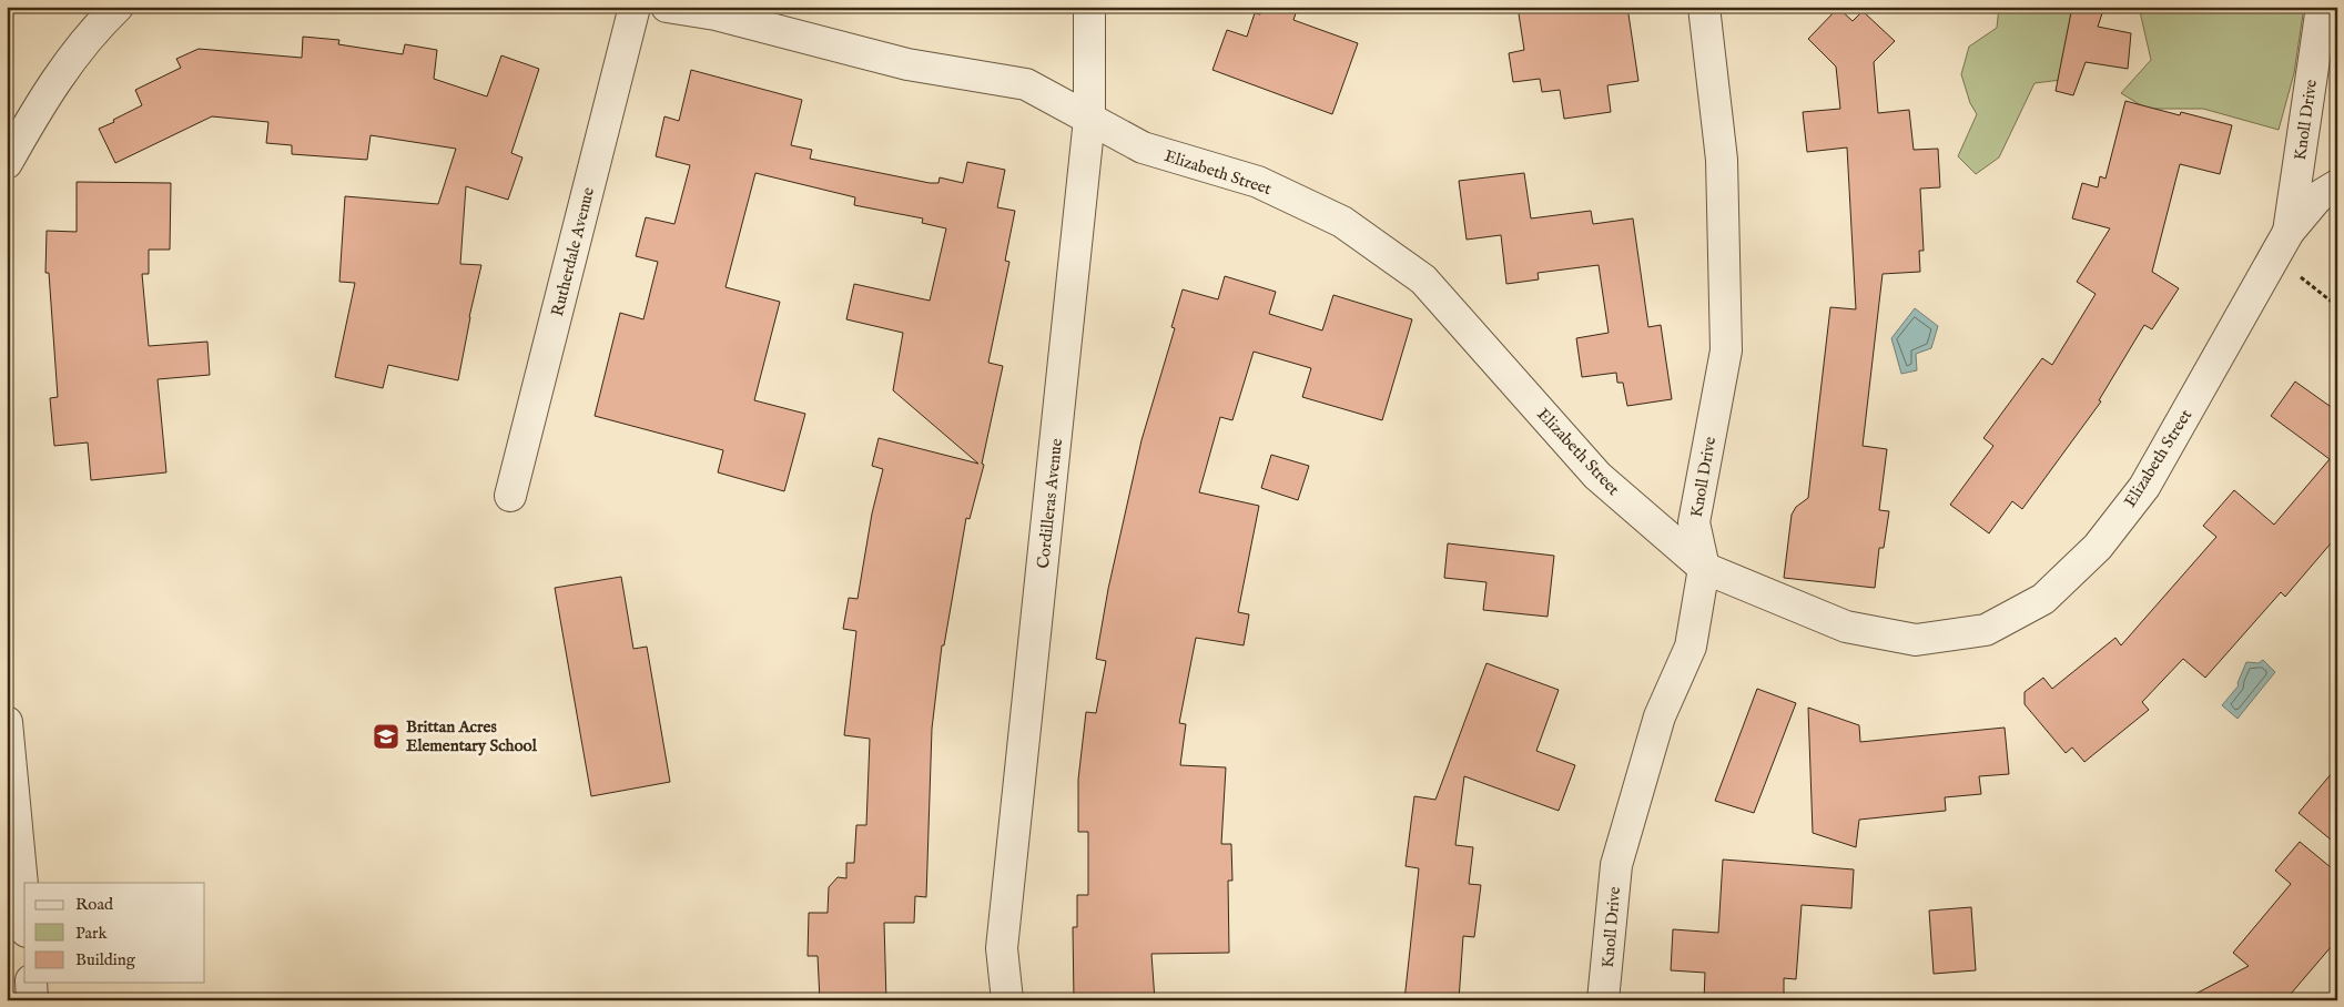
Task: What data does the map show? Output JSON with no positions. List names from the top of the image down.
{
  "streets": {
    "street": [
      "Knoll Drive",
      "Elizabeth Street",
      "Rutherdale Avenue",
      "Cordilleras Avenue"
    ]
  },
  "crossings": [
    ["Knoll Drive", "Elizabeth Street"],
    ["Elizabeth Street", "Cordilleras Avenue"]
  ],
  "places": {
    "school or university": ["Brittan Acres Elementary School"]
  },
  "legend": ["Road", "Park", "Building"]
}
